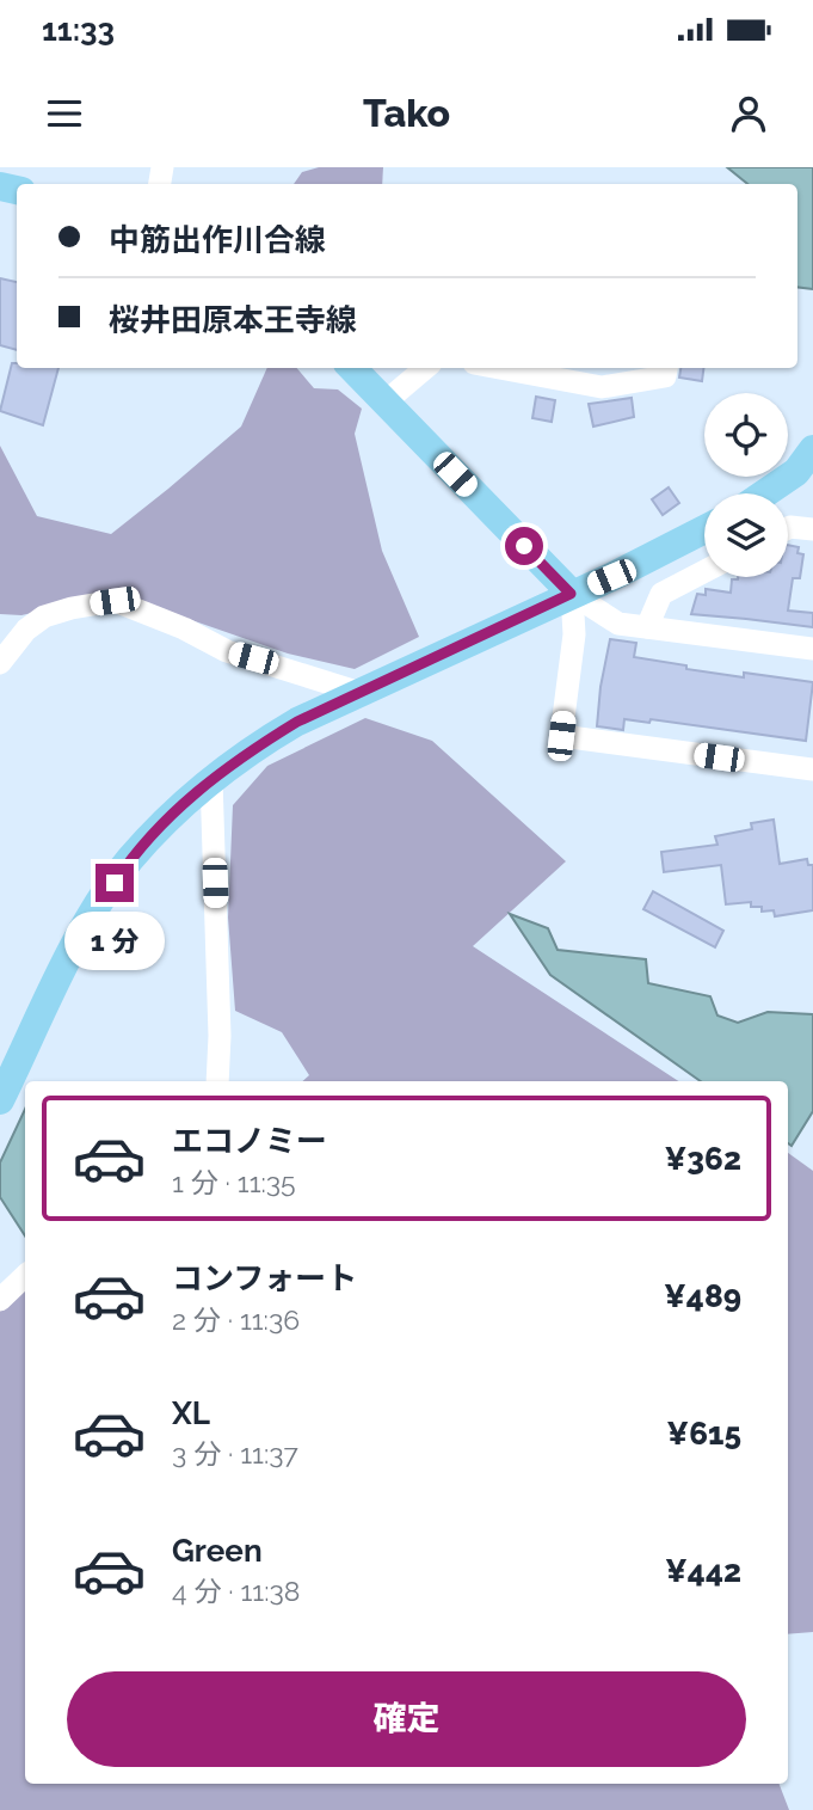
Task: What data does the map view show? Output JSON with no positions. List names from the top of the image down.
{
  "page": {
    "status": "11:33",
    "header": "Tako",
    "banner": ["中筋出作川合線", "桜井田原本王寺線"],
    "bubble": "1 分",
    "list": [
      {
        "name": "エコノミー",
        "note": "1 分 · 11:35",
        "value": "¥362"
      },
      {
        "name": "コンフォート",
        "note": "2 分 · 11:36",
        "value": "¥489"
      },
      {
        "name": "XL",
        "note": "3 分 · 11:37",
        "value": "¥615"
      },
      {
        "name": "Green",
        "note": "4 分 · 11:38",
        "value": "¥442"
      }
    ],
    "buttons": "確定"
  }
}
